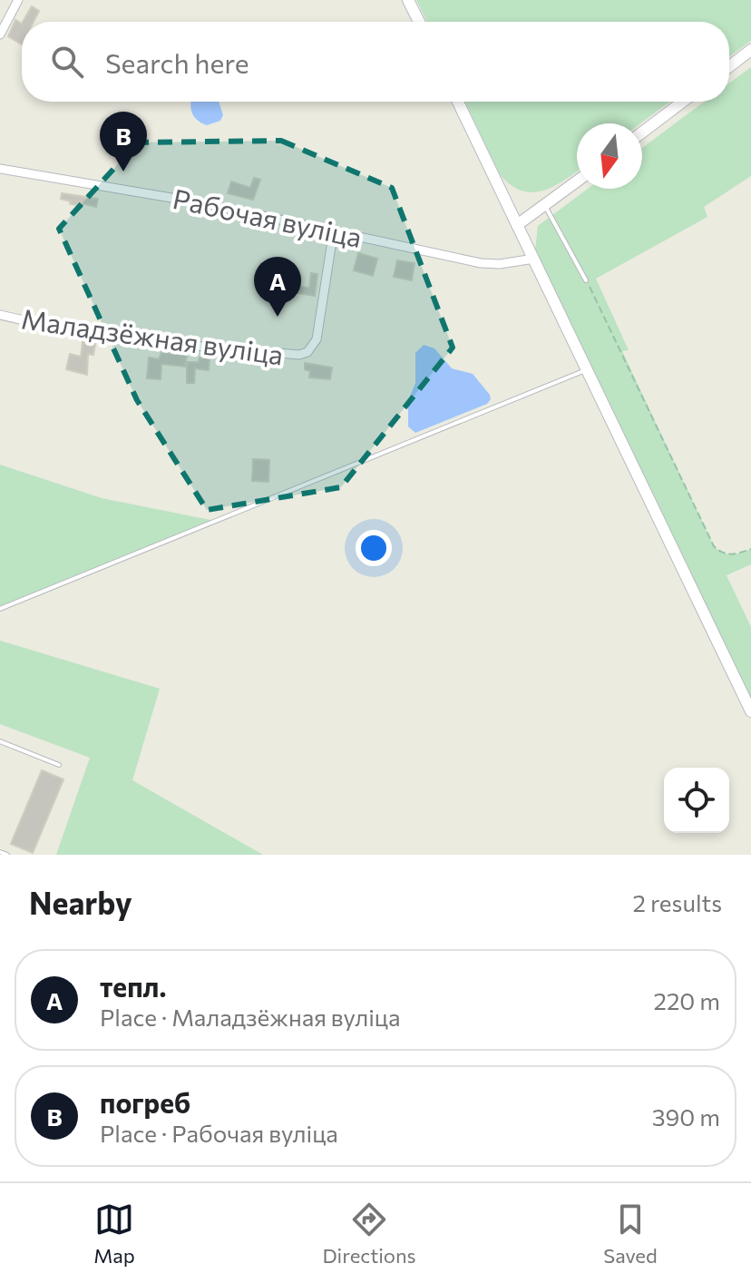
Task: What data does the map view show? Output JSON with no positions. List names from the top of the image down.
{
  "streets": {
    "street": ["Рабочая вуліца", "Маладзёжная вуліца"]
  },
  "crossings": [
    ["Рабочая вуліца", "Маладзёжная вуліца"]
  ],
  "north": "bottom",
  "page": {
    "search": "Search here",
    "pins": ["B", "A"],
    "heading": ["Nearby", "2 results"],
    "list": [
      {
        "mark": "A",
        "name": "тепл.",
        "note": "Place · Маладзёжная вуліца",
        "value": "220 m"
      },
      {
        "mark": "B",
        "name": "погреб",
        "note": "Place · Рабочая вуліца",
        "value": "390 m"
      }
    ],
    "nav": ["Map", "Directions", "Saved"]
  }
}
